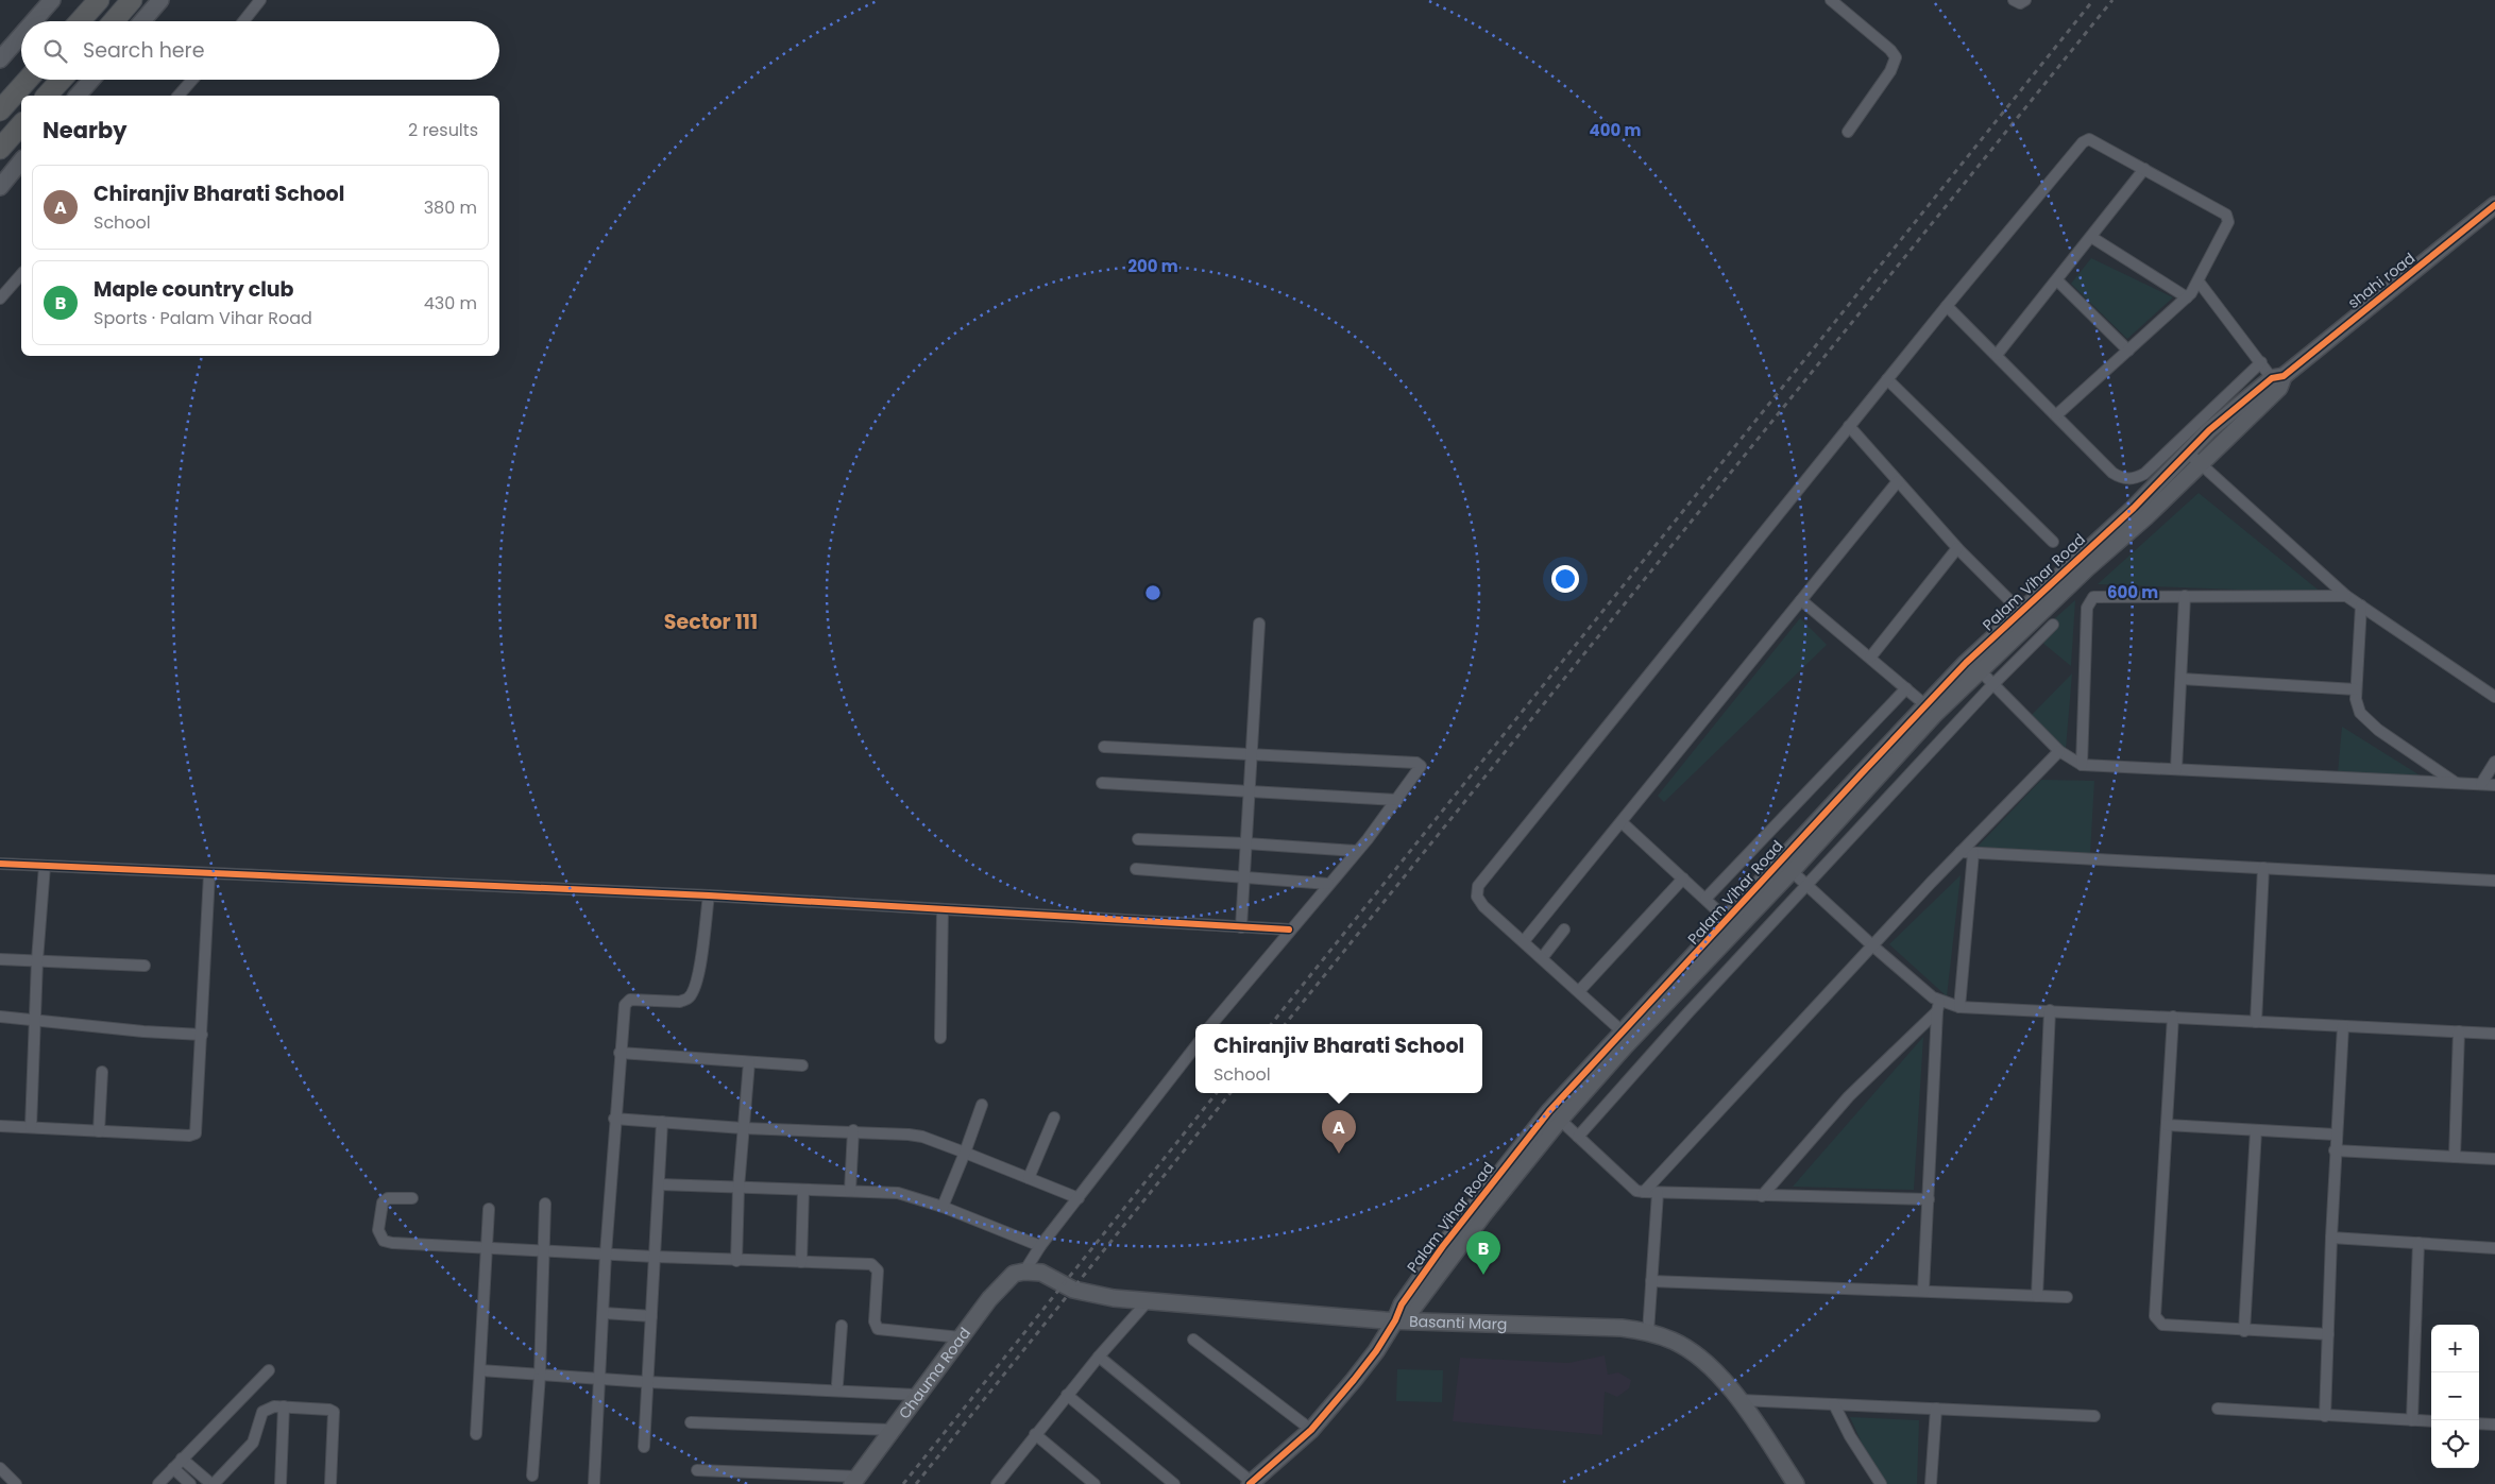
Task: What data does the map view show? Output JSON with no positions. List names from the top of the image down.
{
  "streets": {
    "street": [
      "shahi road",
      "Palam Vihar Road",
      "Basanti Marg",
      "Chauma Road"
    ]
  },
  "crossings": [
    ["shahi road", "Palam Vihar Road"],
    ["Palam Vihar Road", "Basanti Marg"],
    ["Basanti Marg", "Chauma Road"]
  ],
  "districts": ["Sector 111"],
  "page": {
    "search": "Search here",
    "heading": ["Nearby", "2 results"],
    "list": [
      {
        "mark": "A",
        "name": "Chiranjiv Bharati School",
        "note": "School",
        "value": "380 m"
      },
      {
        "mark": "B",
        "name": "Maple country club",
        "note": "Sports · Palam Vihar Road",
        "value": "430 m"
      }
    ],
    "popup": ["Chiranjiv Bharati School", "School"],
    "pins": ["A", "B"],
    "map_buttons": ["+", "−"]
  },
  "rings": ["400 m", "200 m", "600 m"]
}
